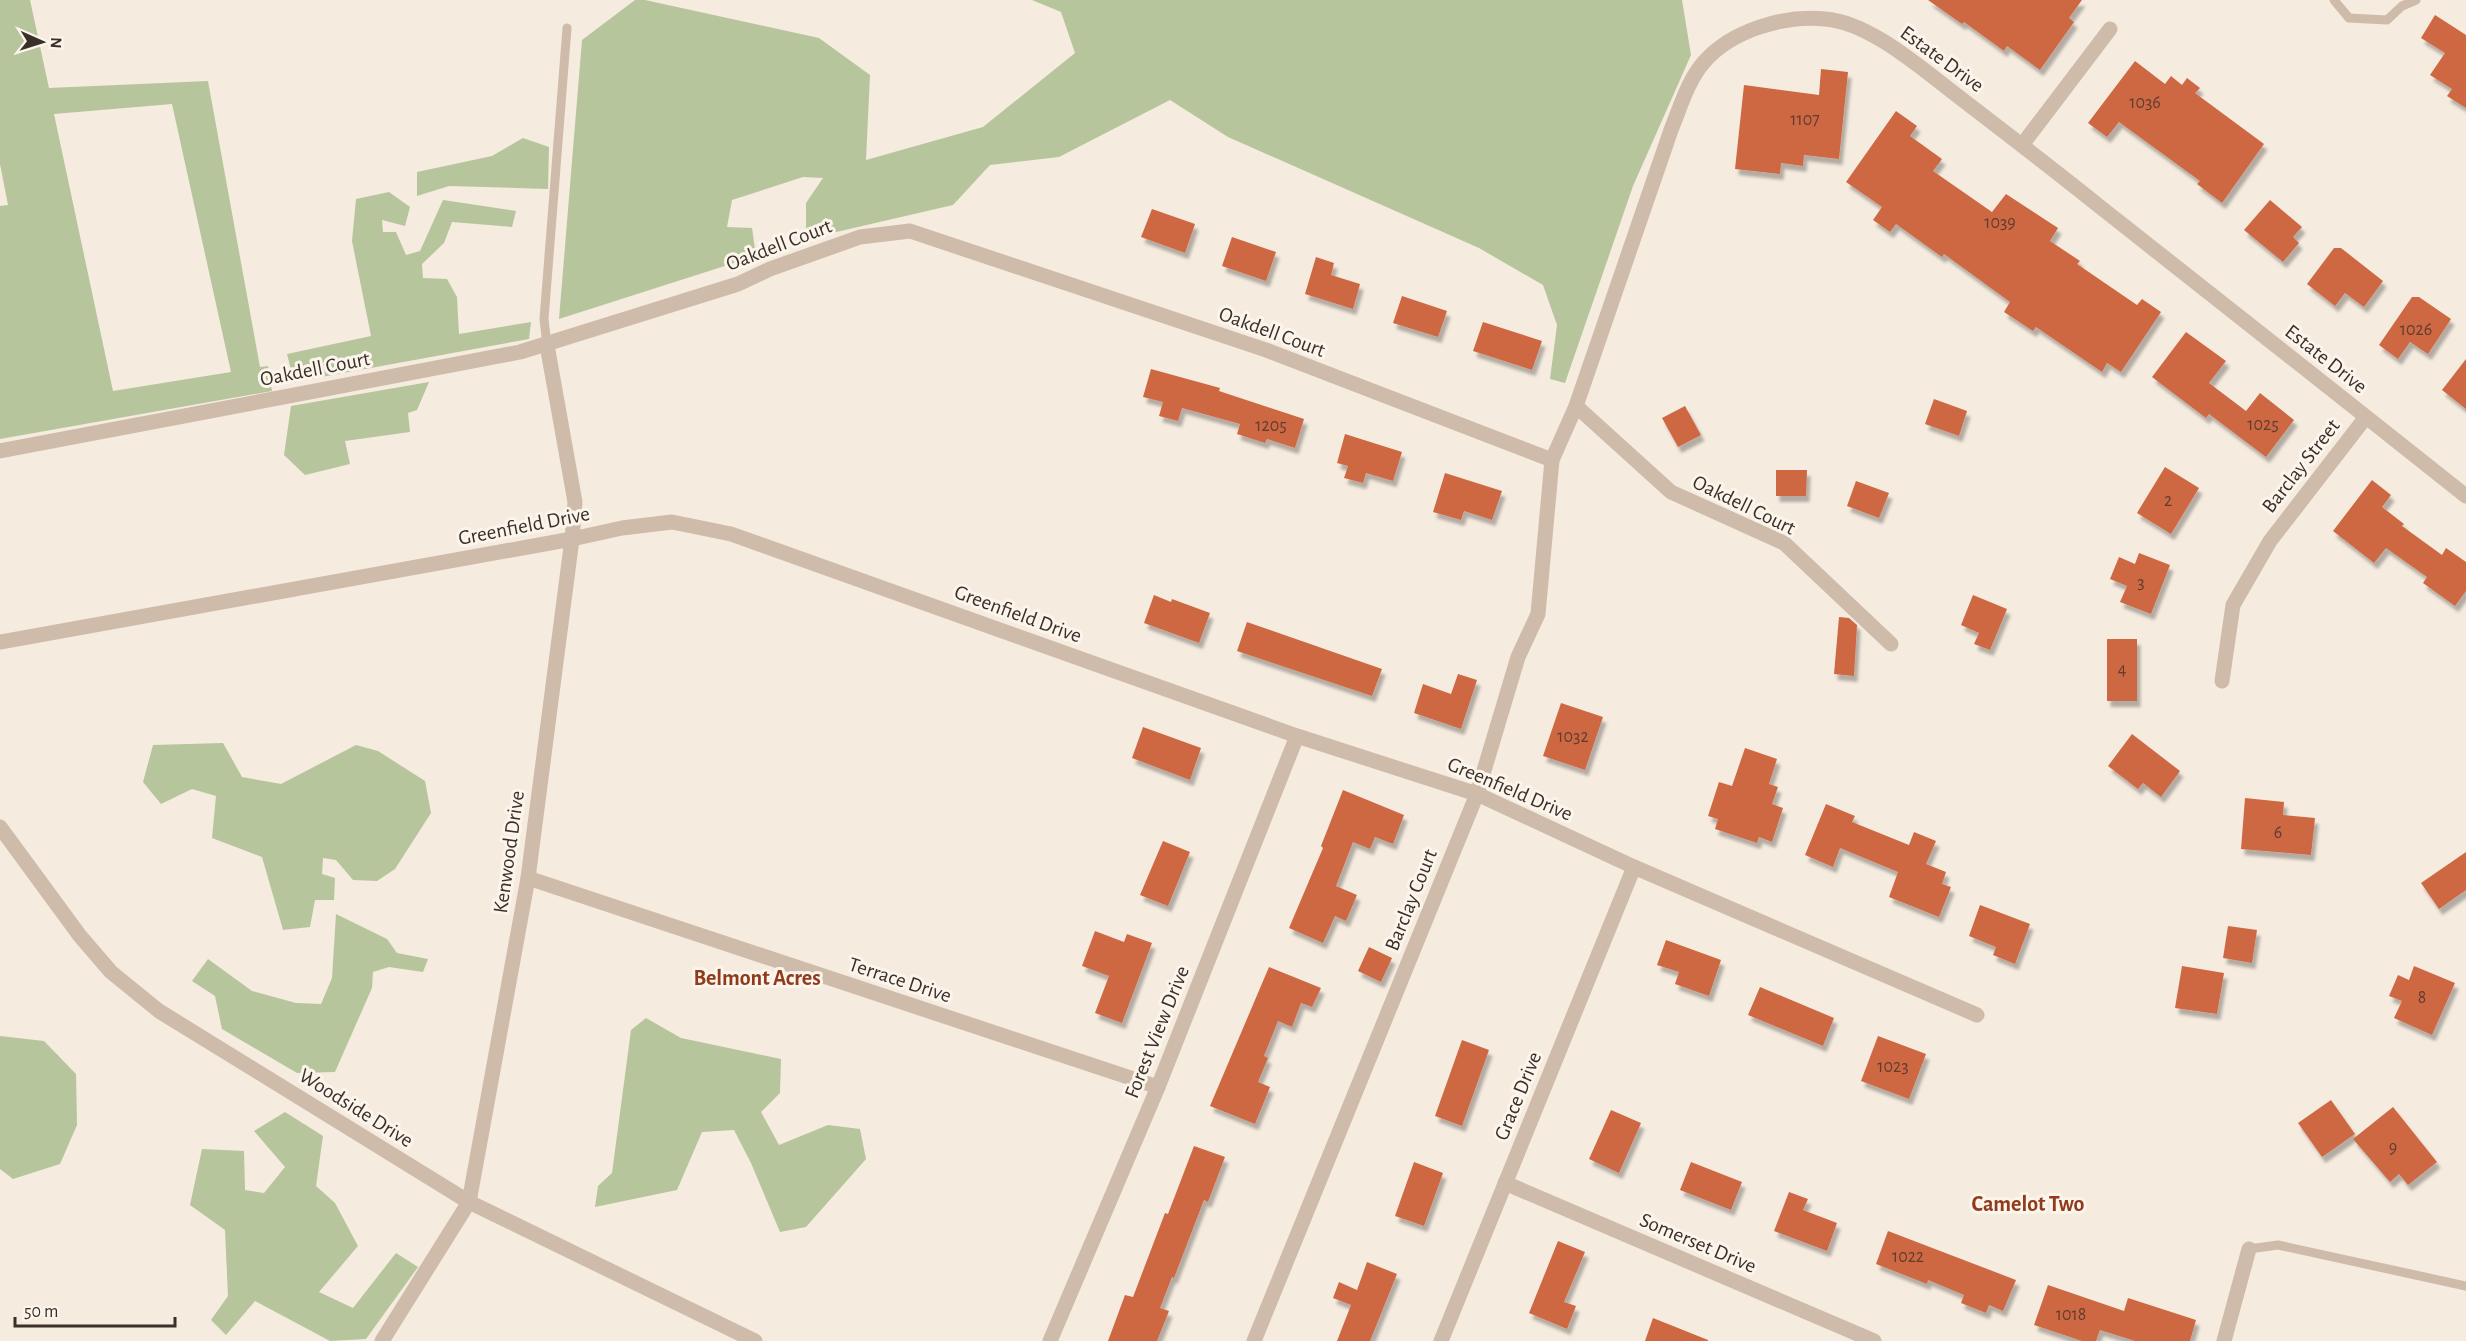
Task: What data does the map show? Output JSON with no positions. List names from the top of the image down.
{
  "streets": {
    "street": [
      "Estate Drive",
      "Oakdell Court",
      "Barclay Street",
      "Greenfield Drive",
      "Kenwood Drive",
      "Barclay Court",
      "Terrace Drive",
      "Forest View Drive",
      "Grace Drive",
      "Woodside Drive",
      "Somerset Drive"
    ]
  },
  "crossings": [
    ["Estate Drive", "Oakdell Court"],
    ["Estate Drive", "Barclay Street"],
    ["Estate Drive", "Barclay Court"],
    ["Oakdell Court", "Kenwood Drive"],
    ["Oakdell Court", "Barclay Court"],
    ["Greenfield Drive", "Kenwood Drive"],
    ["Greenfield Drive", "Barclay Court"],
    ["Greenfield Drive", "Forest View Drive"],
    ["Greenfield Drive", "Grace Drive"],
    ["Kenwood Drive", "Terrace Drive"],
    ["Kenwood Drive", "Woodside Drive"],
    ["Terrace Drive", "Forest View Drive"],
    ["Grace Drive", "Somerset Drive"]
  ],
  "districts": ["Belmont Acres", "Camelot Two"],
  "house_numbers": [
    "1036",
    "1107",
    "1039",
    "1026",
    "1025",
    "1205",
    "2",
    "3",
    "4",
    "1032",
    "6",
    "8",
    "1023",
    "9",
    "1022",
    "1018"
  ],
  "scale_bar": "50 m",
  "north": "right"
}
